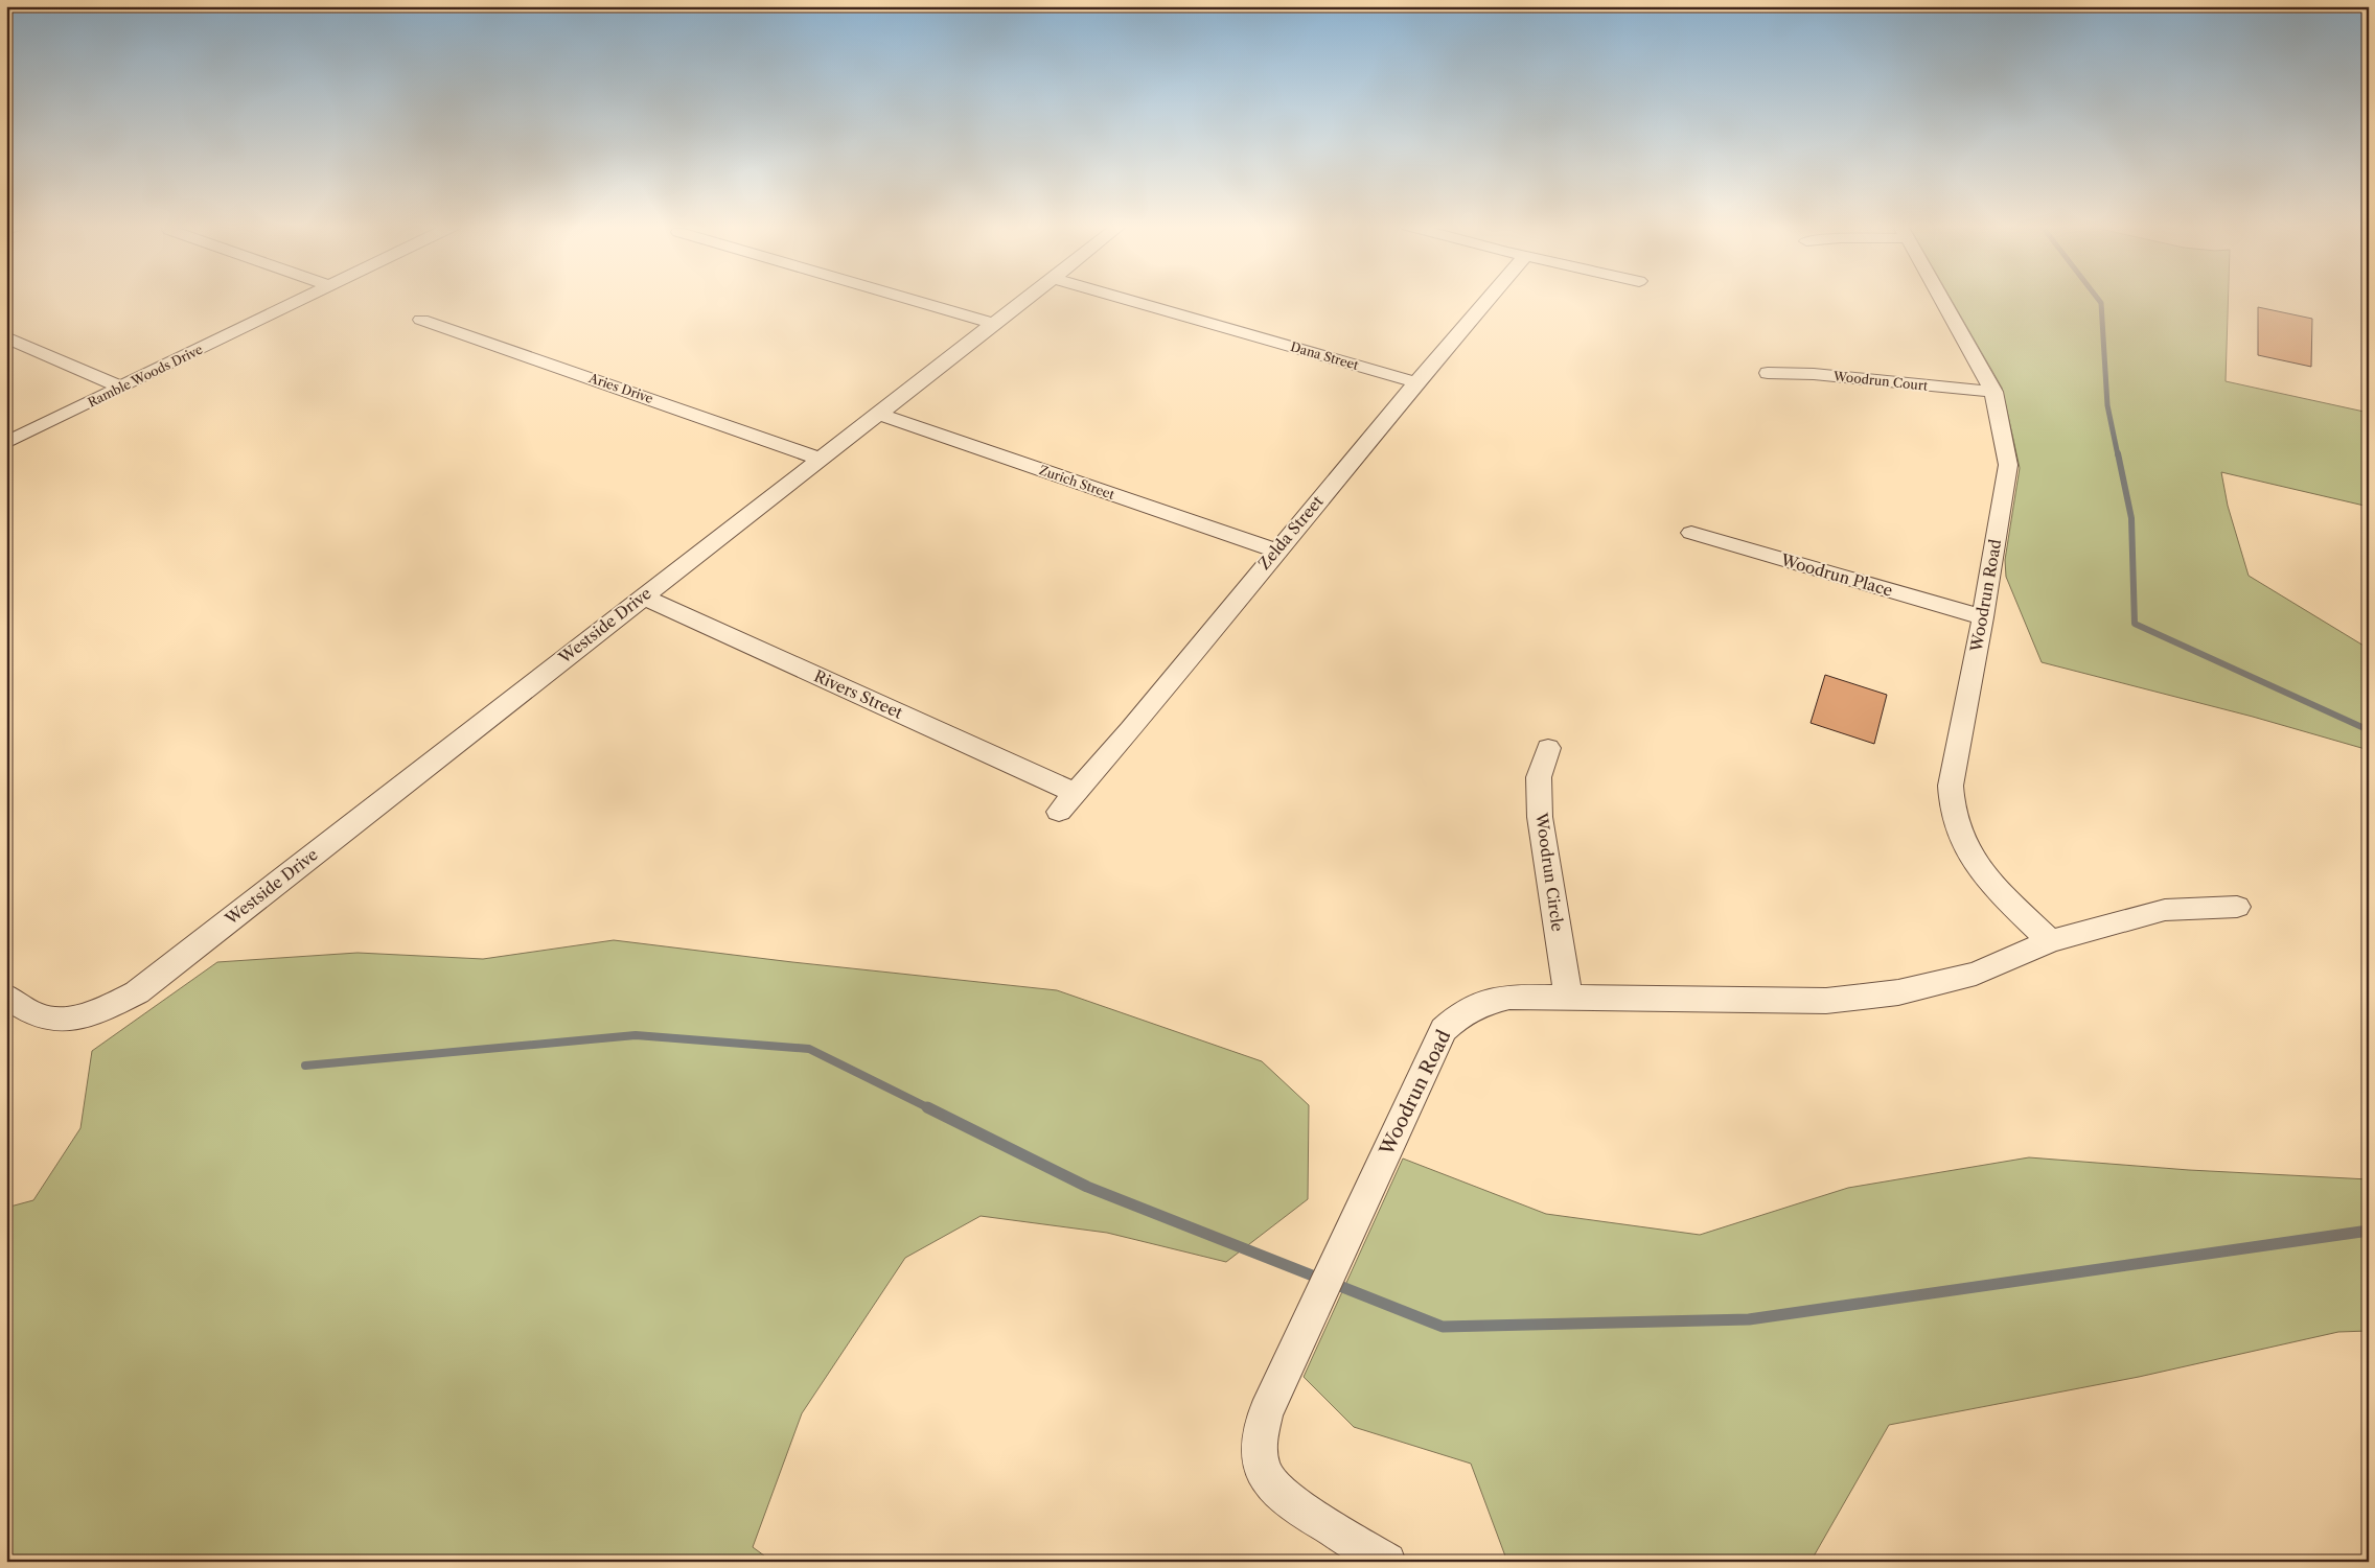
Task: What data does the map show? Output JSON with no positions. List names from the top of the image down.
{
  "streets": {
    "street": [
      "Dana Street",
      "Ramble Woods Drive",
      "Woodrun Court",
      "Aries Drive",
      "Zurich Street",
      "Zelda Street",
      "Woodrun Place",
      "Woodrun Road",
      "Westside Drive",
      "Rivers Street",
      "Woodrun Circle"
    ]
  },
  "crossings": [
    ["Dana Street", "Zelda Street"],
    ["Woodrun Court", "Woodrun Road"],
    ["Aries Drive", "Westside Drive"],
    ["Zurich Street", "Zelda Street"],
    ["Zurich Street", "Westside Drive"],
    ["Zelda Street", "Rivers Street"],
    ["Woodrun Place", "Woodrun Road"],
    ["Woodrun Road", "Woodrun Circle"],
    ["Westside Drive", "Rivers Street"]
  ]
}
